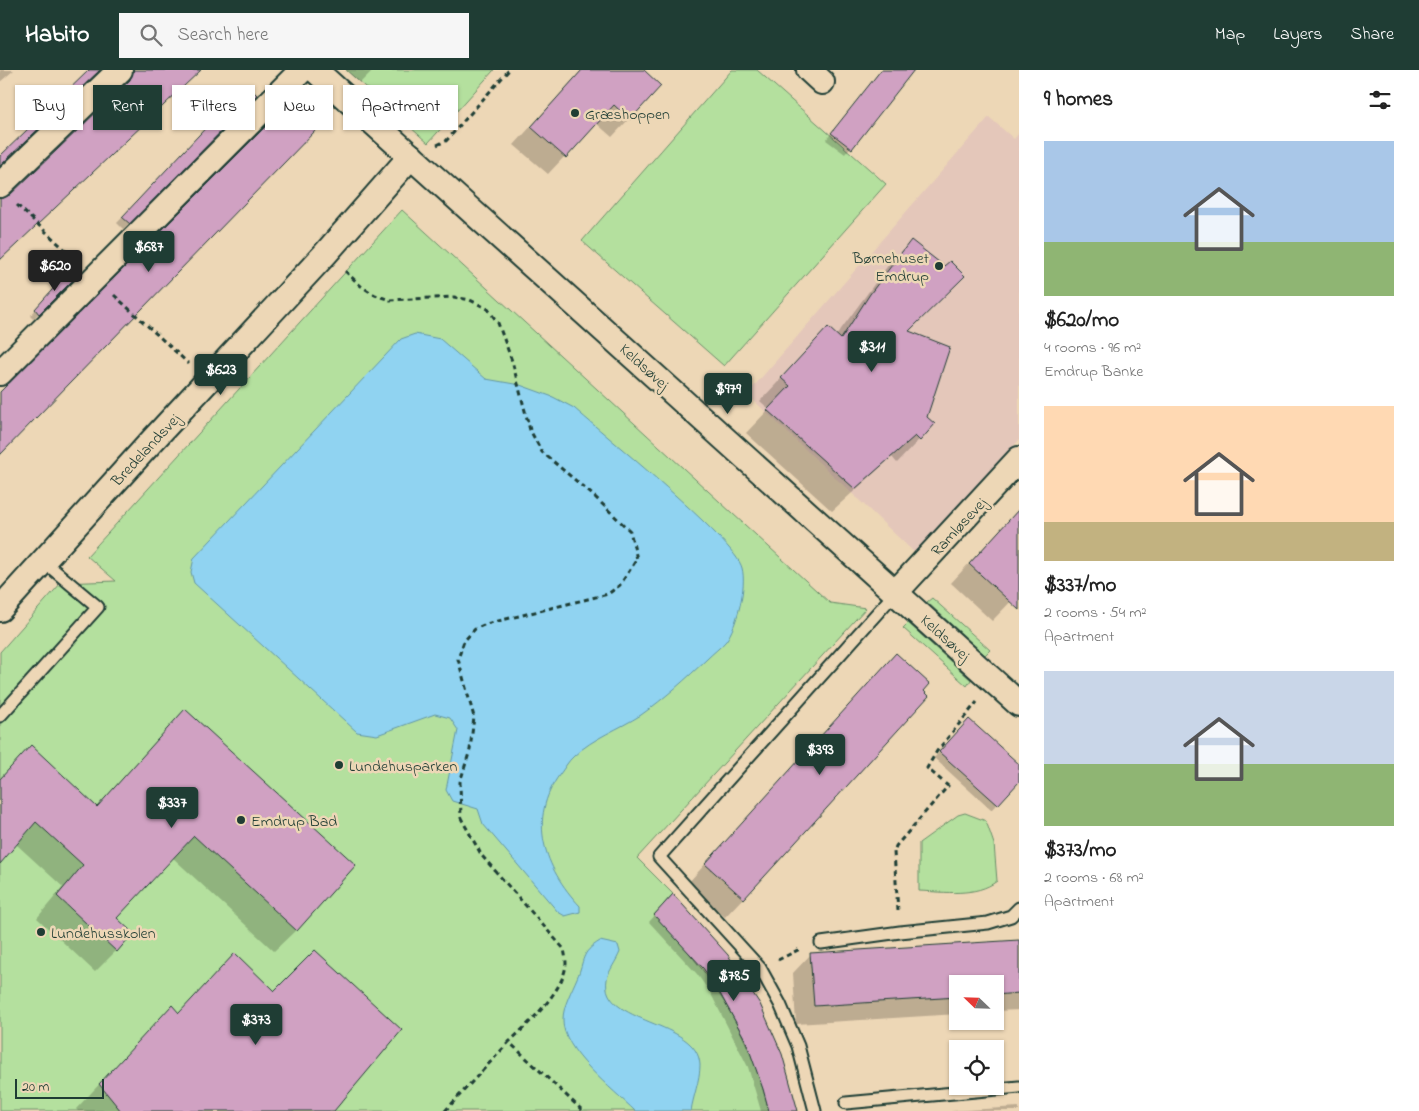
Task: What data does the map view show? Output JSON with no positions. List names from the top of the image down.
{
  "streets": {
    "street": ["Keldsøvej", "Bredelandsvej", "Ramløsevej"]
  },
  "crossings": [
    ["Keldsøvej", "Bredelandsvej"],
    ["Keldsøvej", "Ramløsevej"]
  ],
  "places": [
    "Græshoppen",
    "Børnehuset Emdrup",
    "Lundehusparken",
    "Emdrup Bad",
    "Lundehusskolen"
  ],
  "scale_bar": "20 m",
  "north": "top left",
  "page": {
    "header": "Habito",
    "search": "Search here",
    "nav": ["Map", "Layers", "Share"],
    "heading": "9 homes",
    "chip": [
      "Buy",
      "Rent",
      "Filters",
      "New",
      "Apartment"
    ],
    "list": [
      {
        "name": "$620/mo",
        "note": "4 rooms · 96 m² · Emdrup Banke"
      },
      {
        "name": "$337/mo",
        "note": "2 rooms · 54 m² · Apartment"
      },
      {
        "name": "$373/mo",
        "note": "2 rooms · 68 m² · Apartment"
      }
    ],
    "price": [
      "$687",
      "$620",
      "$311",
      "$623",
      "$979",
      "$393",
      "$337",
      "$785",
      "$373"
    ],
    "scale": "20 m"
  }
}
